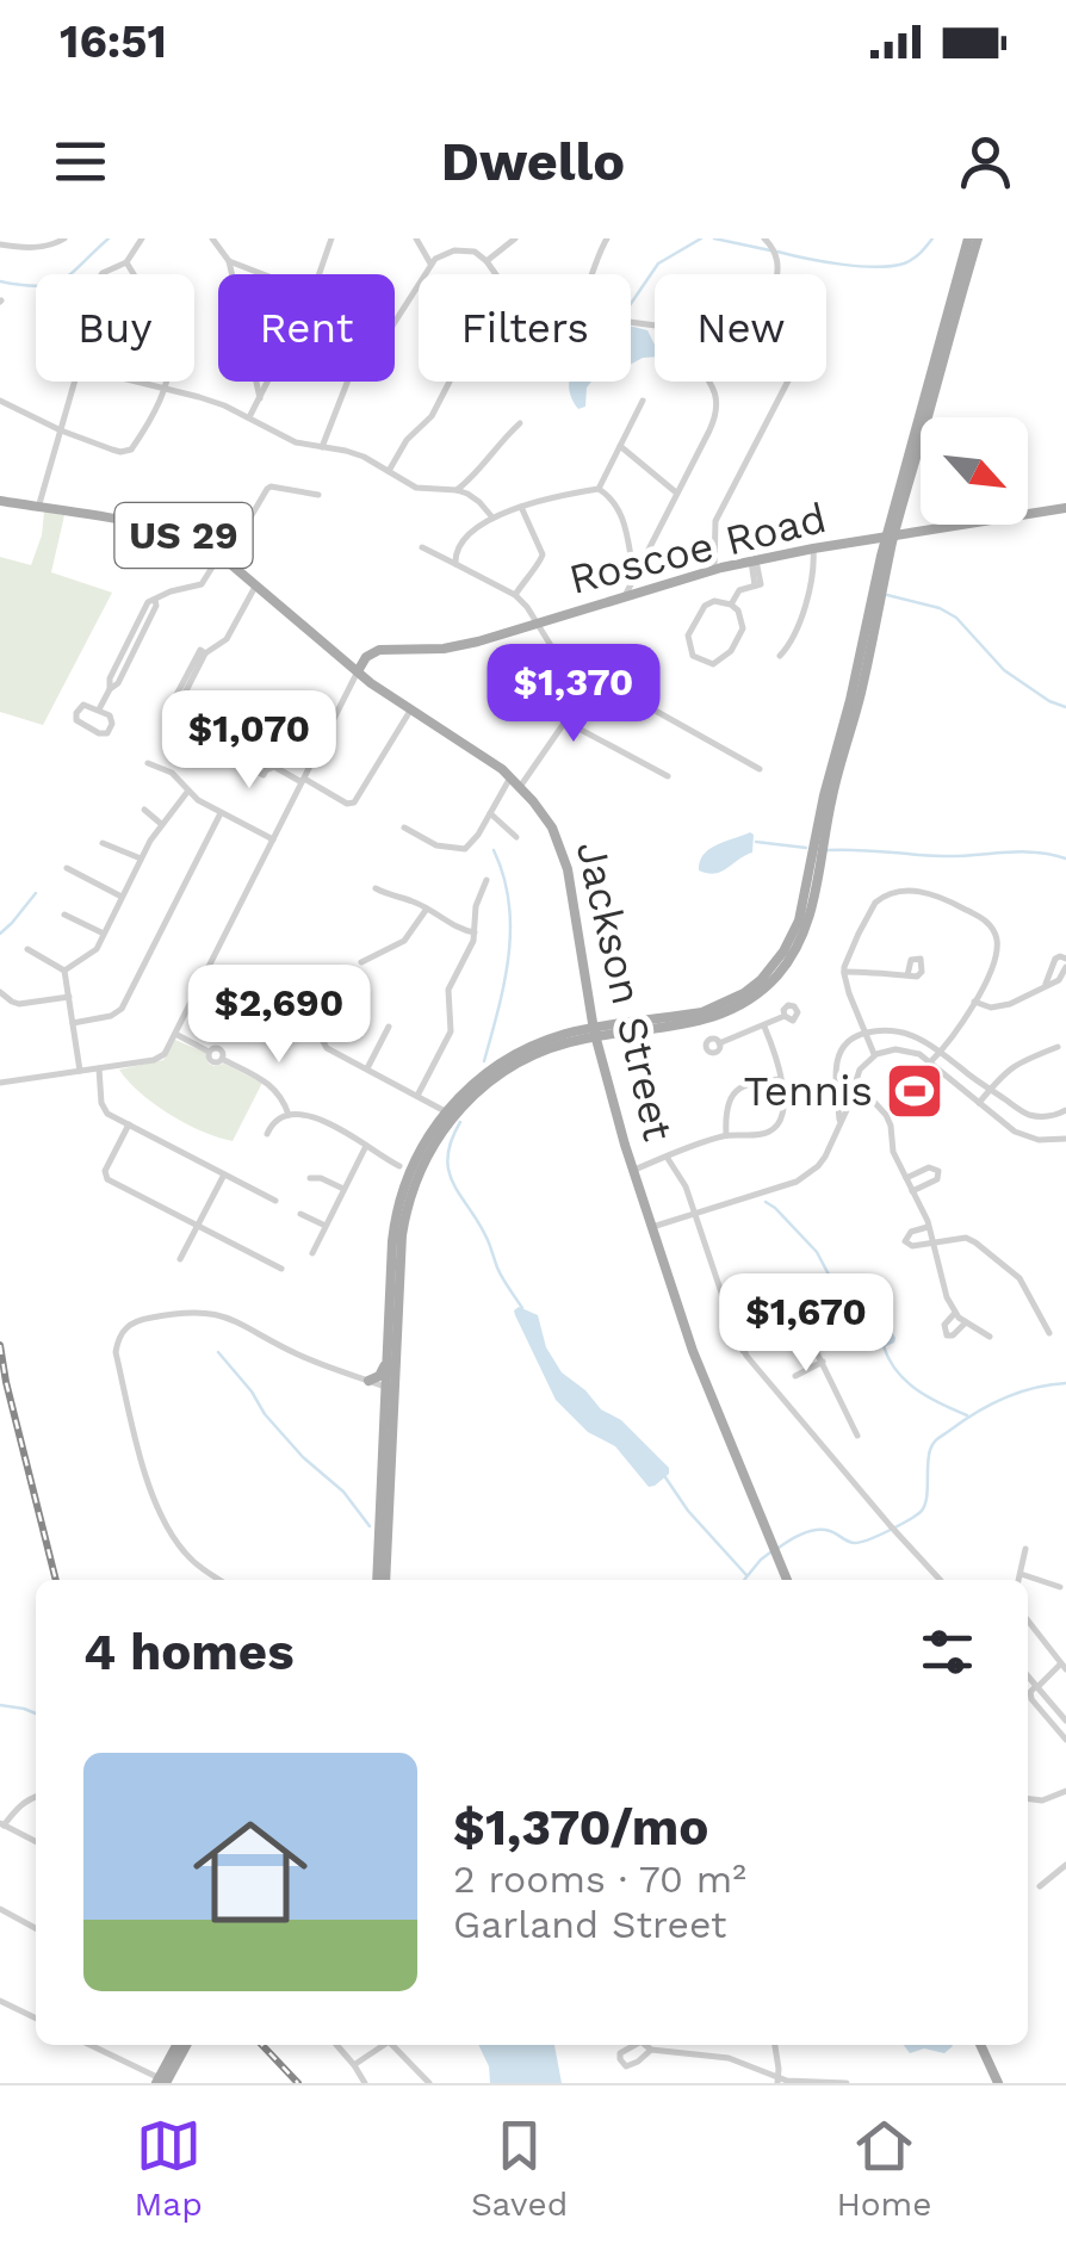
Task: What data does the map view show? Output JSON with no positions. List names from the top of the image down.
{
  "streets": {
    "main road": ["US 29", "Roscoe Road", "Jackson Street"]
  },
  "crossings": [
    ["Roscoe Road", "Jackson Street"]
  ],
  "places": {
    "sports": ["Tennis"]
  },
  "north": "bottom right",
  "page": {
    "status": "16:51",
    "header": "Dwello",
    "chip": [
      "Buy",
      "Rent",
      "Filters",
      "New"
    ],
    "price": [
      "$1,370",
      "$1,070",
      "$2,690",
      "$1,670"
    ],
    "heading": "4 homes",
    "list": [
      {
        "name": "$1,370/mo",
        "note": "2 rooms · 70 m² · Garland Street"
      }
    ],
    "tabs": ["Map", "Saved", "Home"]
  }
}
